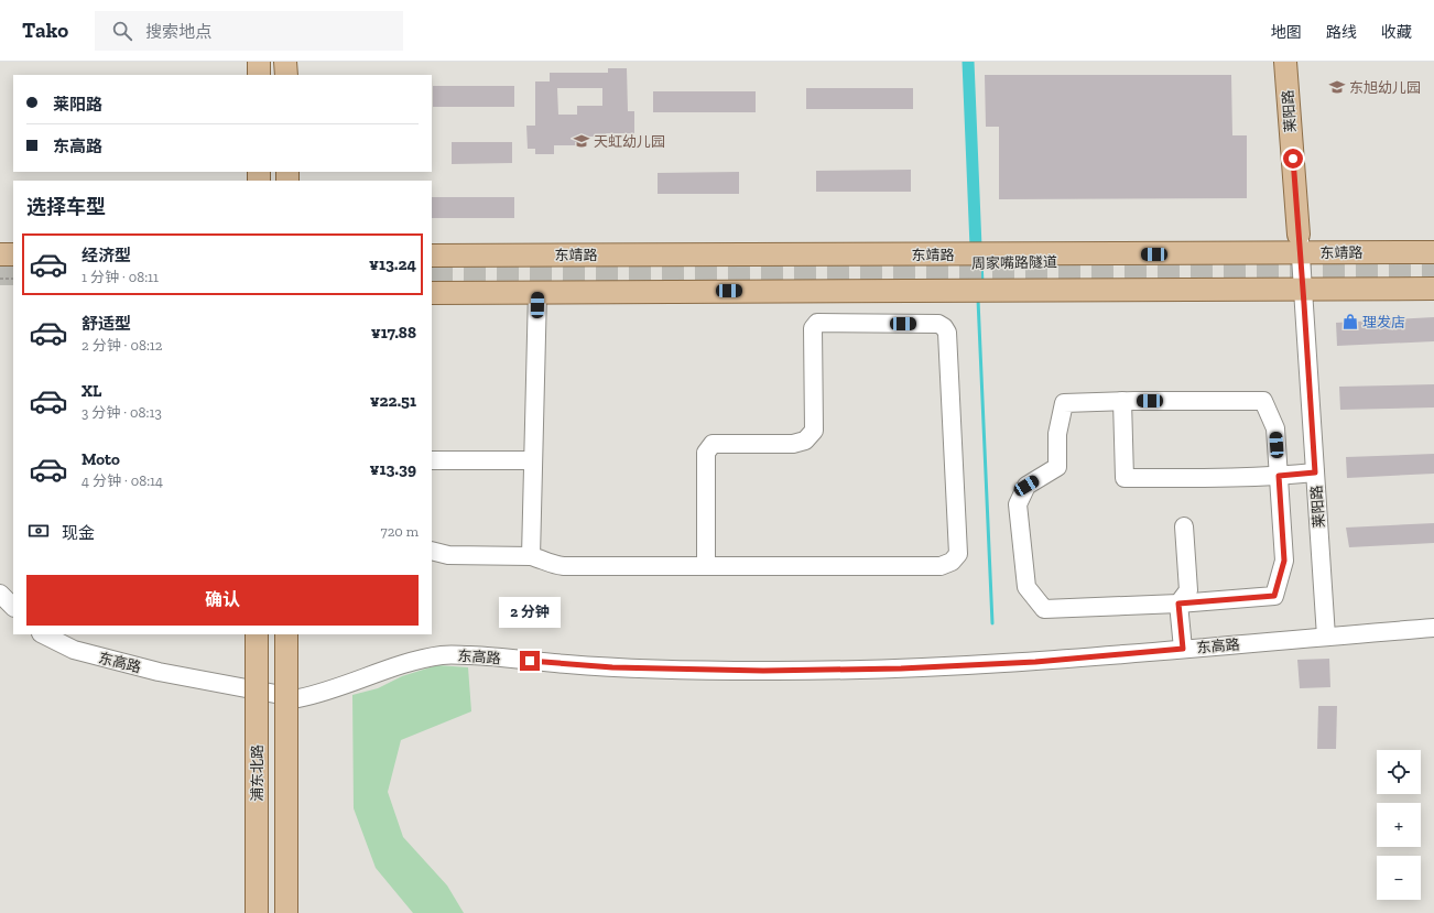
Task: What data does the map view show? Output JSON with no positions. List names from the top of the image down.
{
  "streets": {
    "main road": [
      "莱阳路",
      "东靖路",
      "周家嘴路隧道",
      "浦东北路"
    ],
    "street": ["东高路"]
  },
  "crossings": [
    ["莱阳路", "东靖路"],
    ["莱阳路", "东高路"],
    ["东靖路", "周家嘴路隧道"]
  ],
  "places": {
    "school or university": ["东旭幼儿园", "天虹幼儿园"],
    "shop": ["理发店"]
  },
  "page": {
    "header": "Tako",
    "search": "搜索地点",
    "nav": ["地图", "路线", "收藏"],
    "banner": ["莱阳路", "东高路"],
    "heading": "选择车型",
    "list": [
      {
        "name": "经济型",
        "note": "1 分钟 · 08:11",
        "value": "¥13.24"
      },
      {
        "name": "舒适型",
        "note": "2 分钟 · 08:12",
        "value": "¥17.88"
      },
      {
        "name": "XL",
        "note": "3 分钟 · 08:13",
        "value": "¥22.51"
      },
      {
        "name": "Moto",
        "note": "4 分钟 · 08:14",
        "value": "¥13.39"
      }
    ],
    "pay": ["现金", "720 m"],
    "buttons": "确认",
    "bubble": "2 分钟",
    "map_buttons": ["+", "−"]
  }
}
